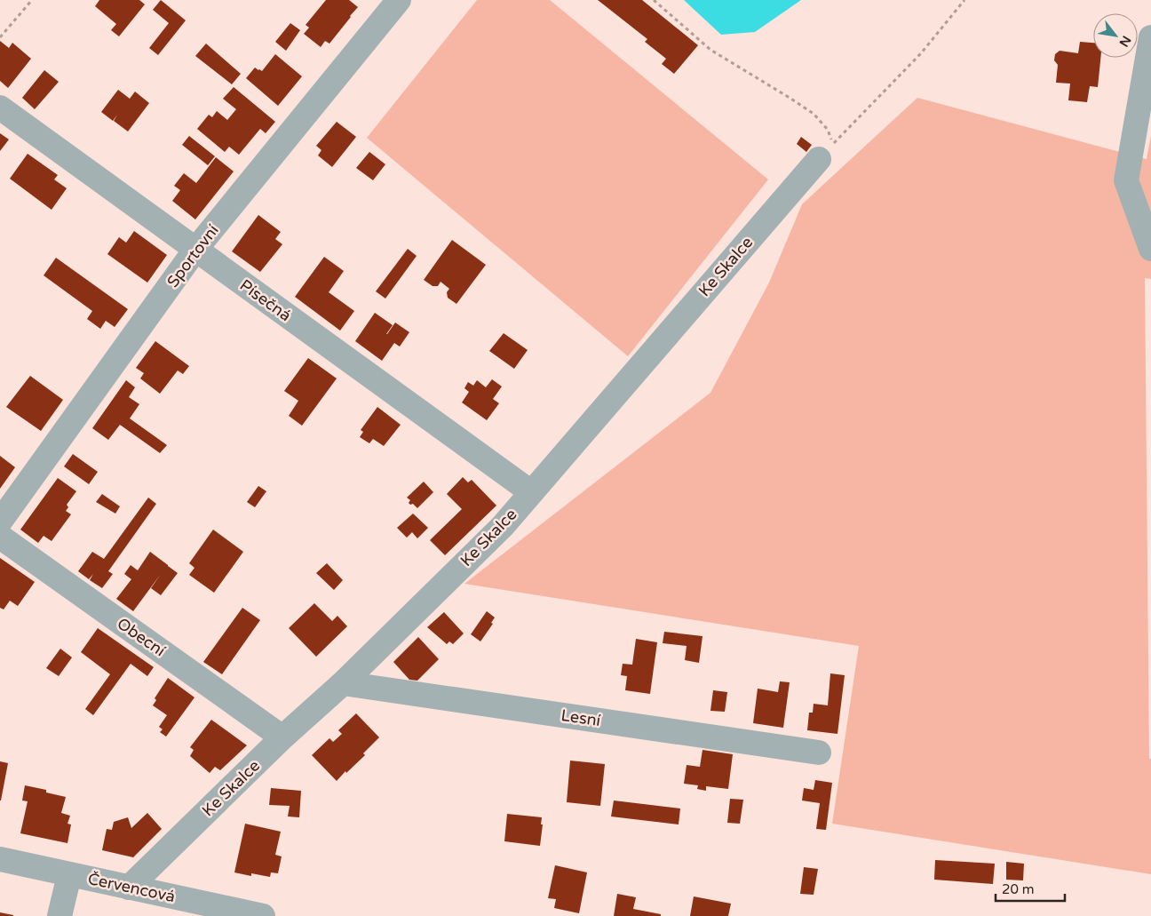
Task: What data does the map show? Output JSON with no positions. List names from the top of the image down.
{
  "streets": {
    "street": [
      "Sportovní",
      "Ke Skalce",
      "Písečná",
      "Obecní",
      "Lesní",
      "Červencová"
    ]
  },
  "crossings": [
    ["Sportovní", "Písečná"],
    ["Ke Skalce", "Písečná"],
    ["Ke Skalce", "Obecní"],
    ["Ke Skalce", "Lesní"],
    ["Ke Skalce", "Červencová"]
  ],
  "scale_bar": "20 m",
  "north": "bottom right"
}
